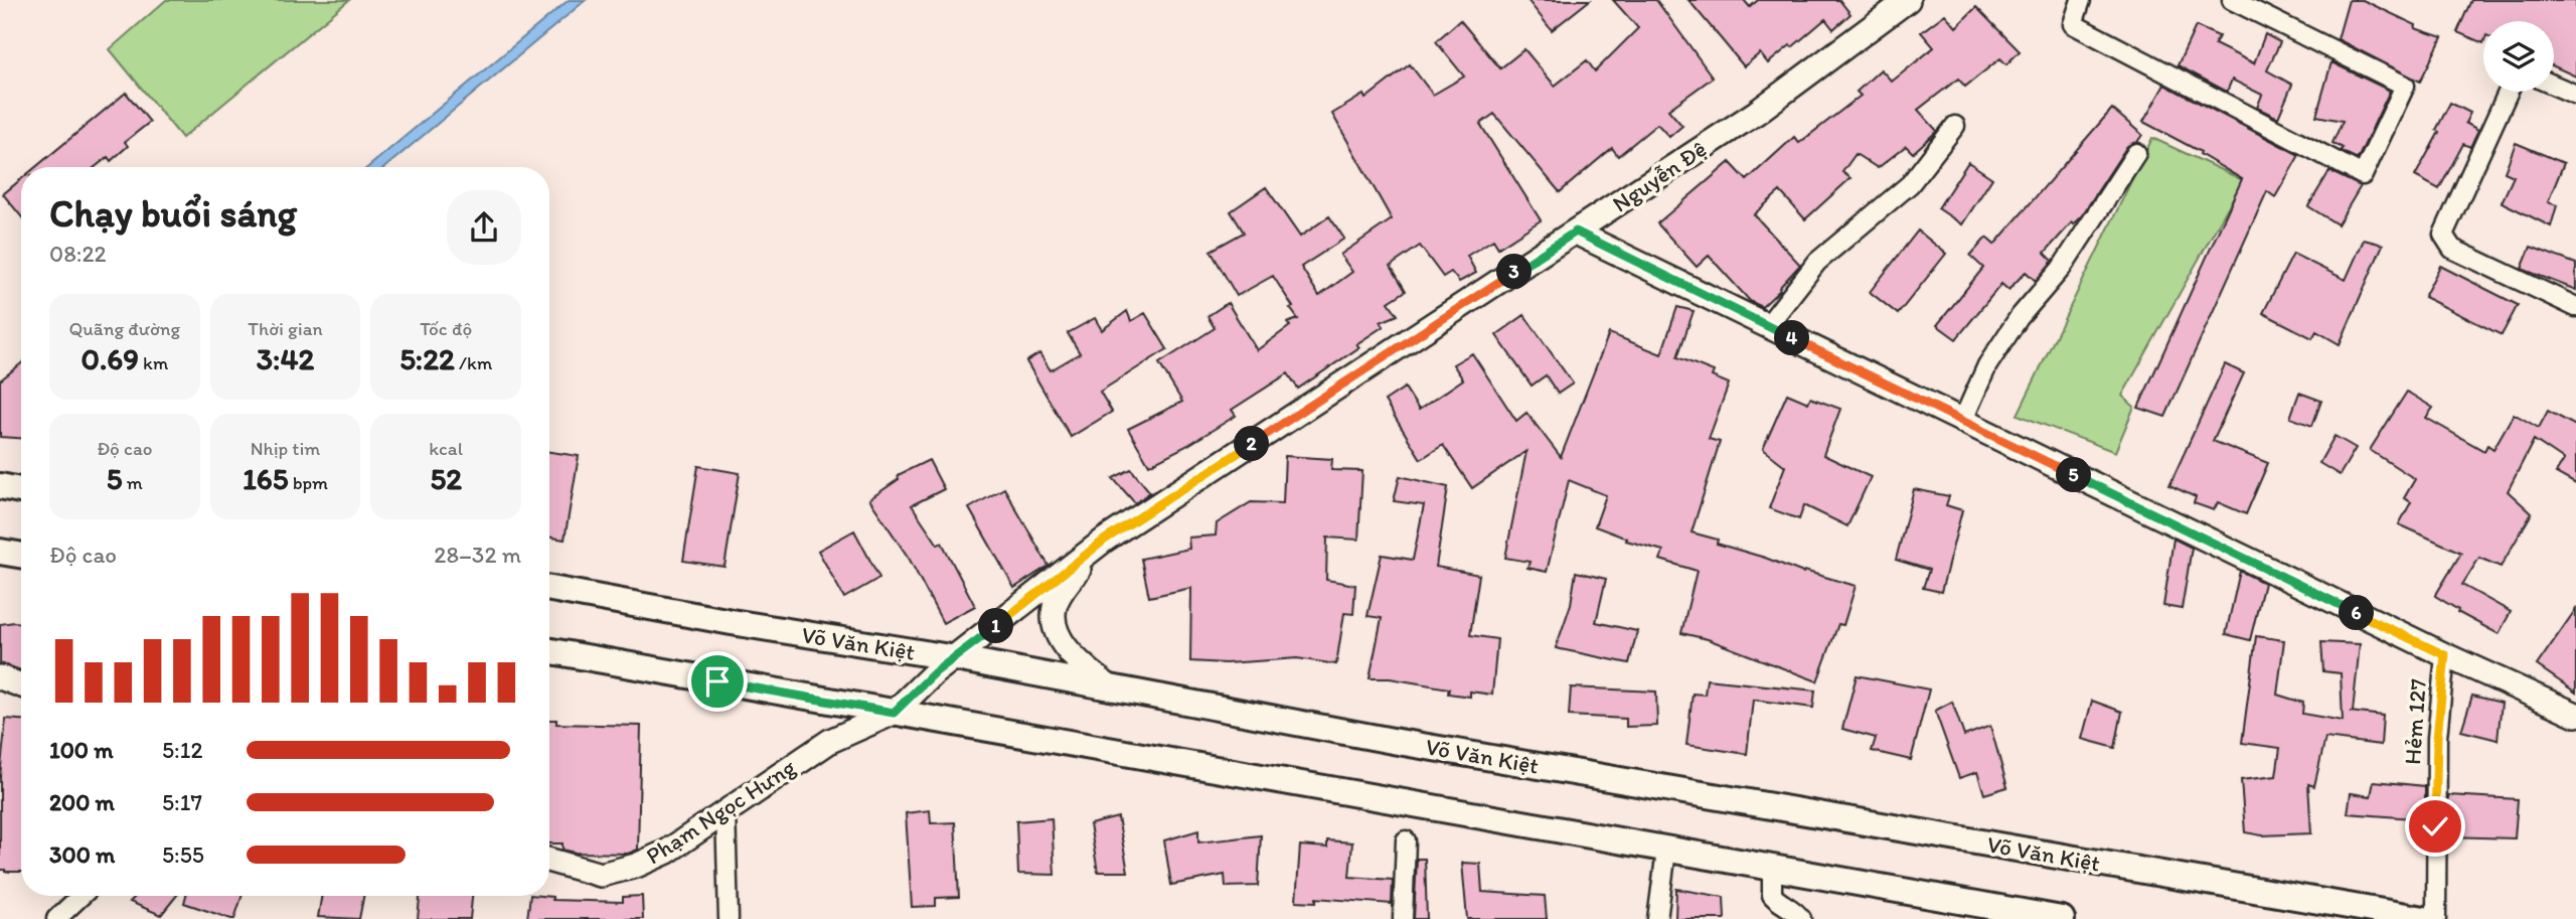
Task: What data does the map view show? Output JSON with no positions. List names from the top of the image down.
{
  "streets": {
    "main road": ["Võ Văn Kiệt"],
    "street": ["Nguyễn Đệ", "Hẻm 127", "Phạm Ngọc Hưng"]
  },
  "crossings": [
    ["Nguyễn Đệ", "Võ Văn Kiệt"],
    ["Nguyễn Đệ", "Phạm Ngọc Hưng"]
  ],
  "page": {
    "heading": ["Chạy buổi sáng", "08:22"],
    "pins": [
      "3",
      "4",
      "2",
      "5",
      "6",
      "1"
    ],
    "stats": [
      ["Quãng đường", "0.69 km"],
      ["Thời gian", "3:42"],
      ["Tốc độ", "5:22 /km"],
      ["Độ cao", "5 m"],
      ["Nhịp tim", "165 bpm"],
      ["kcal", "52"]
    ],
    "chart": ["Độ cao", "28–32 m"],
    "list": [
      {
        "name": "100 m",
        "note": "5:12"
      },
      {
        "name": "200 m",
        "note": "5:17"
      },
      {
        "name": "300 m",
        "note": "5:55"
      }
    ]
  }
}
